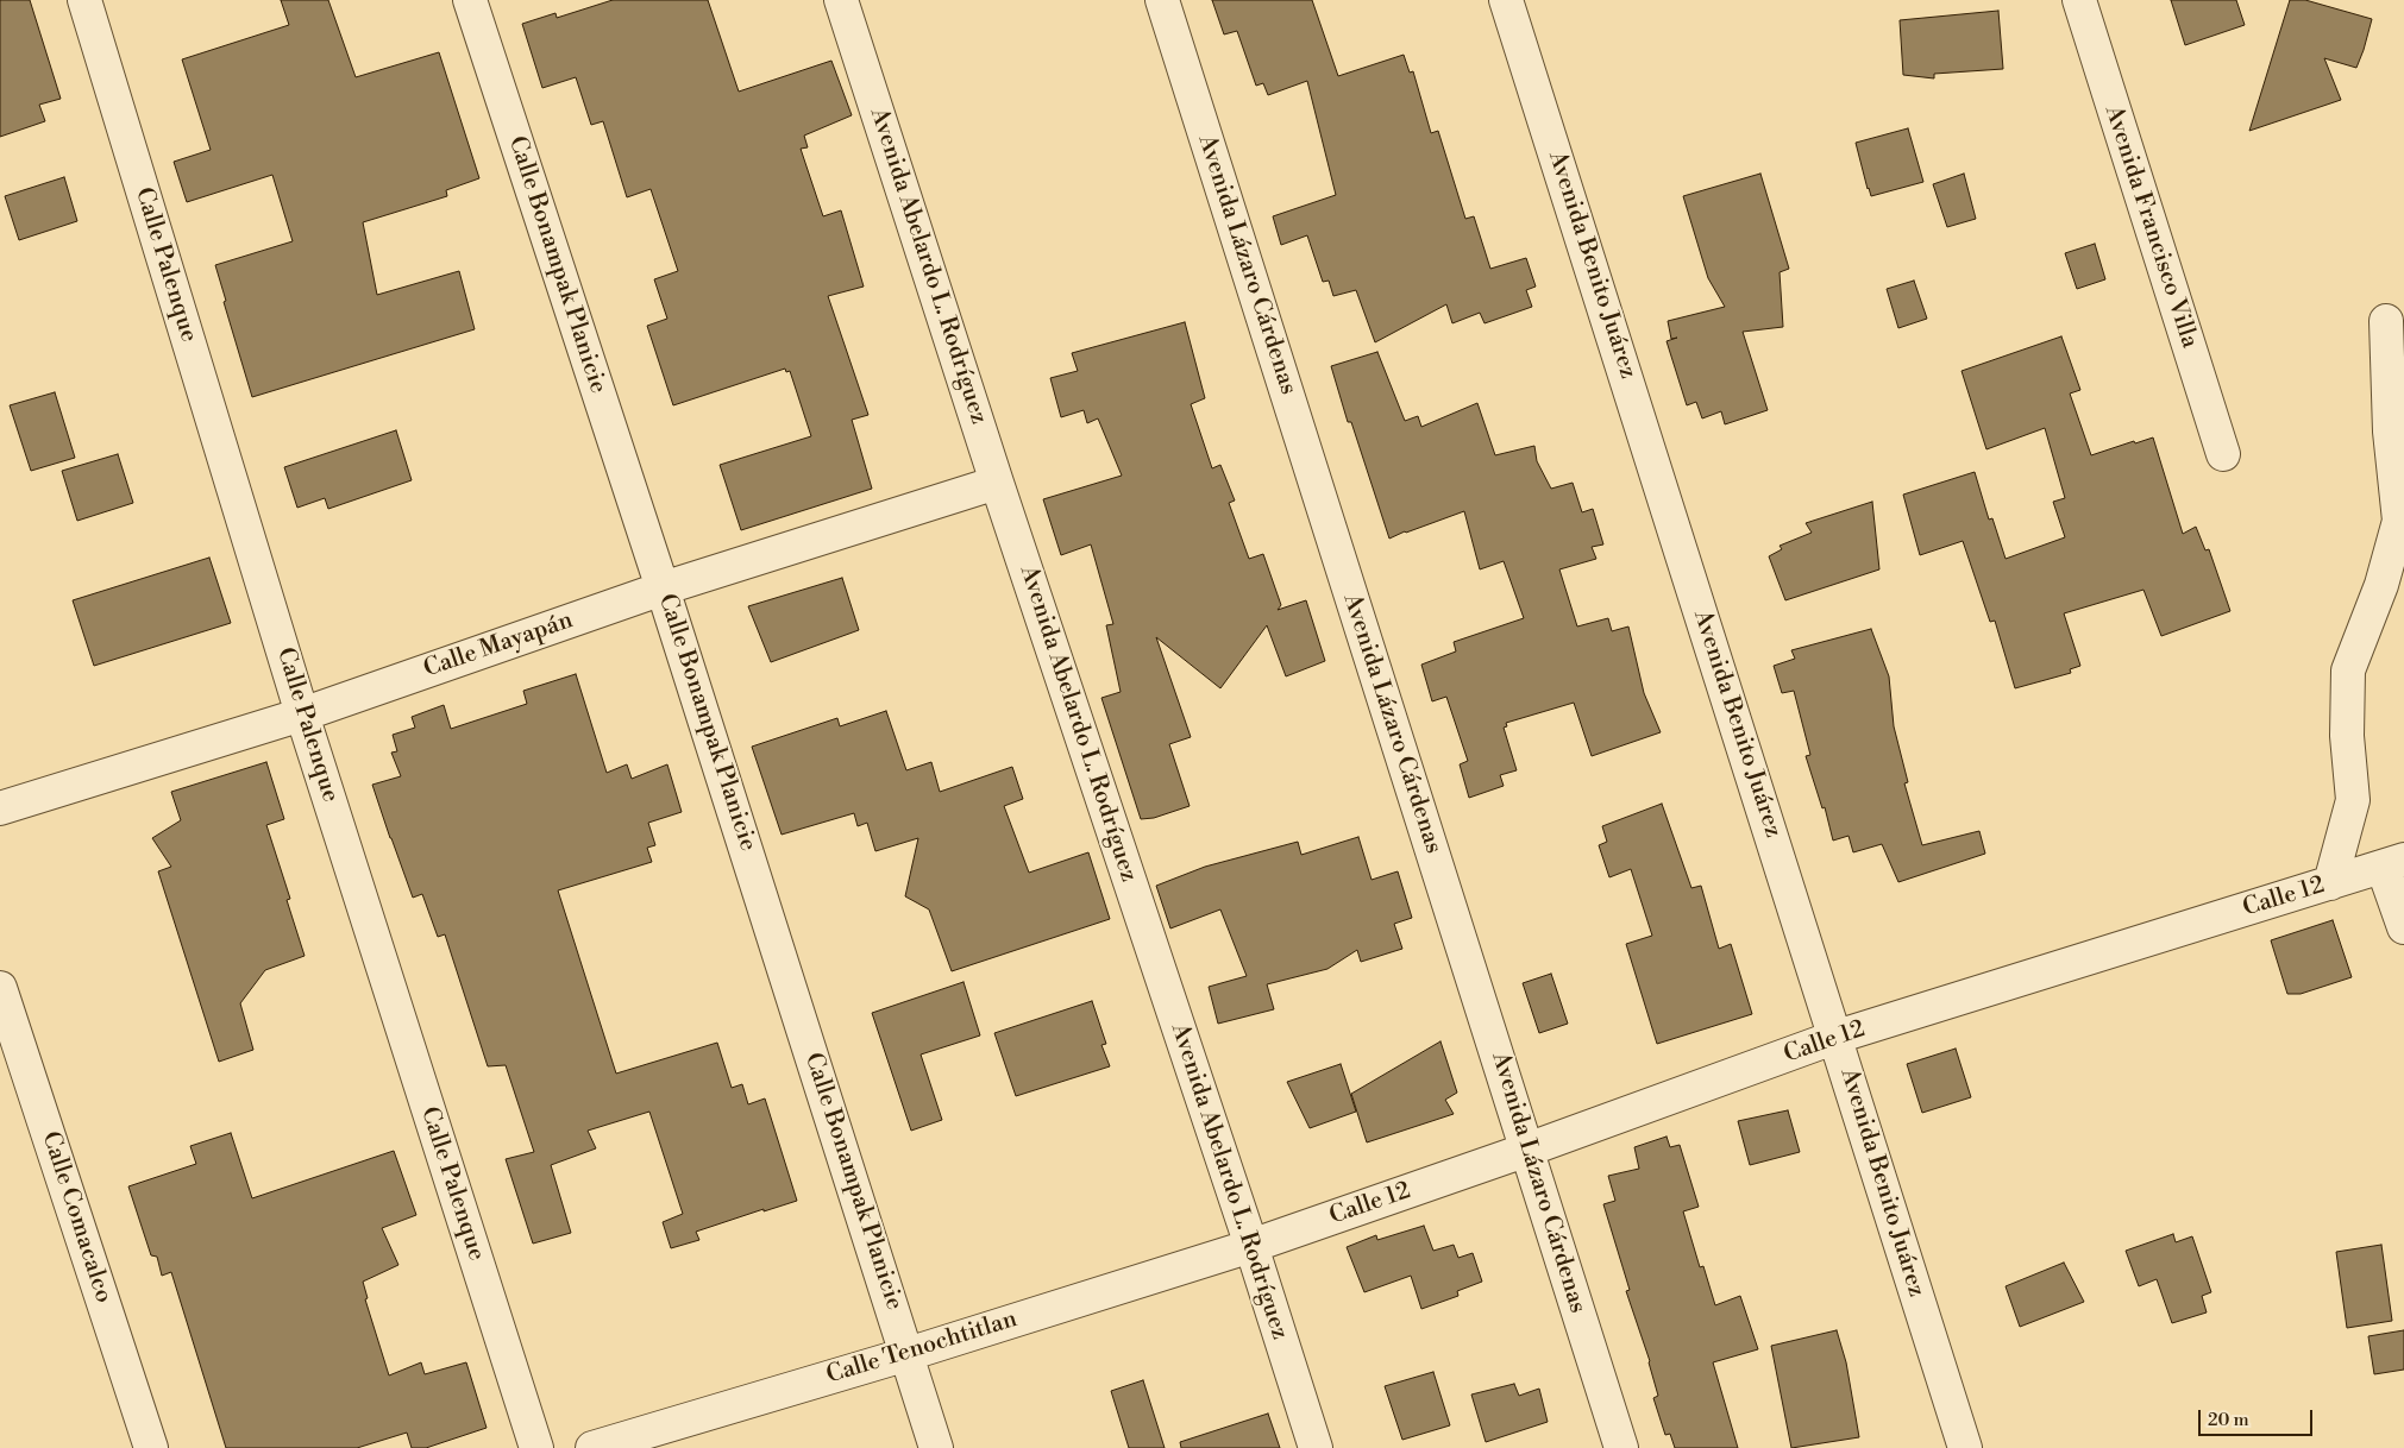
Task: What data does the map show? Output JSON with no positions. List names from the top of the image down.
{
  "streets": {
    "street": [
      "Avenida Francisco Villa",
      "Calle Palenque",
      "Calle Bonampak Planicie",
      "Avenida Lázaro Cárdenas",
      "Avenida Benito Juárez",
      "Avenida Abelardo L. Rodríguez",
      "Calle Mayapán",
      "Calle 12",
      "Calle Comacalco",
      "Calle Tenochtitlan"
    ]
  },
  "crossings": [
    ["Calle Palenque", "Calle Mayapán"],
    ["Calle Bonampak Planicie", "Calle Mayapán"],
    ["Calle Bonampak Planicie", "Calle Tenochtitlan"],
    ["Avenida Lázaro Cárdenas", "Calle 12"],
    ["Avenida Benito Juárez", "Calle 12"],
    ["Avenida Abelardo L. Rodríguez", "Calle Mayapán"],
    ["Avenida Abelardo L. Rodríguez", "Calle 12"],
    ["Avenida Abelardo L. Rodríguez", "Calle Tenochtitlan"],
    ["Calle 12", "Calle Tenochtitlan"]
  ],
  "scale_bar": "20 m"
}
